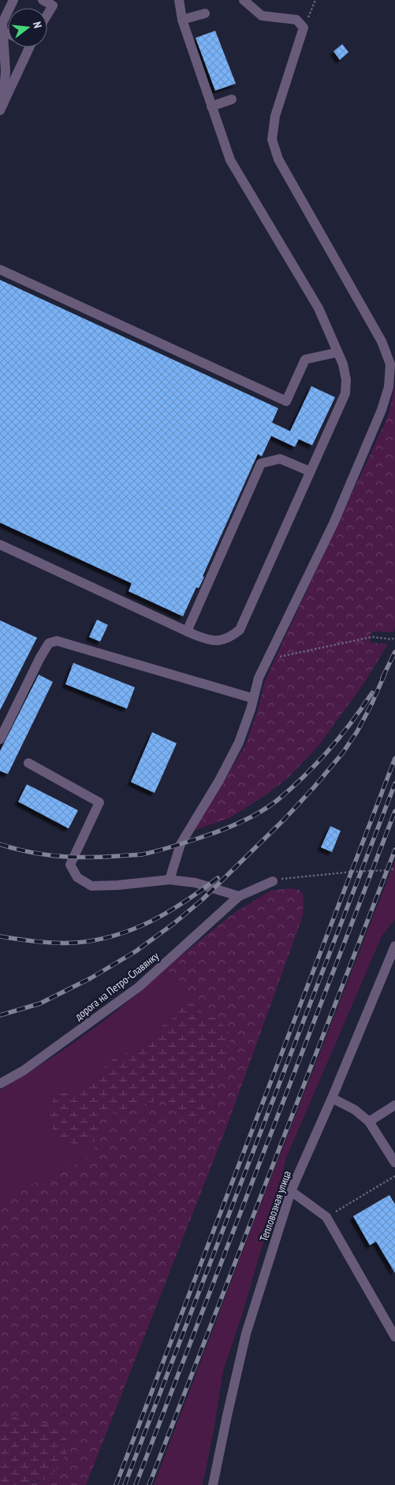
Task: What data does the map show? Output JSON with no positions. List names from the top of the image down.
{
  "streets": {
    "street": ["дорога на Петро-Славянку", "Тепловозная улица"]
  },
  "north": "right"
}
